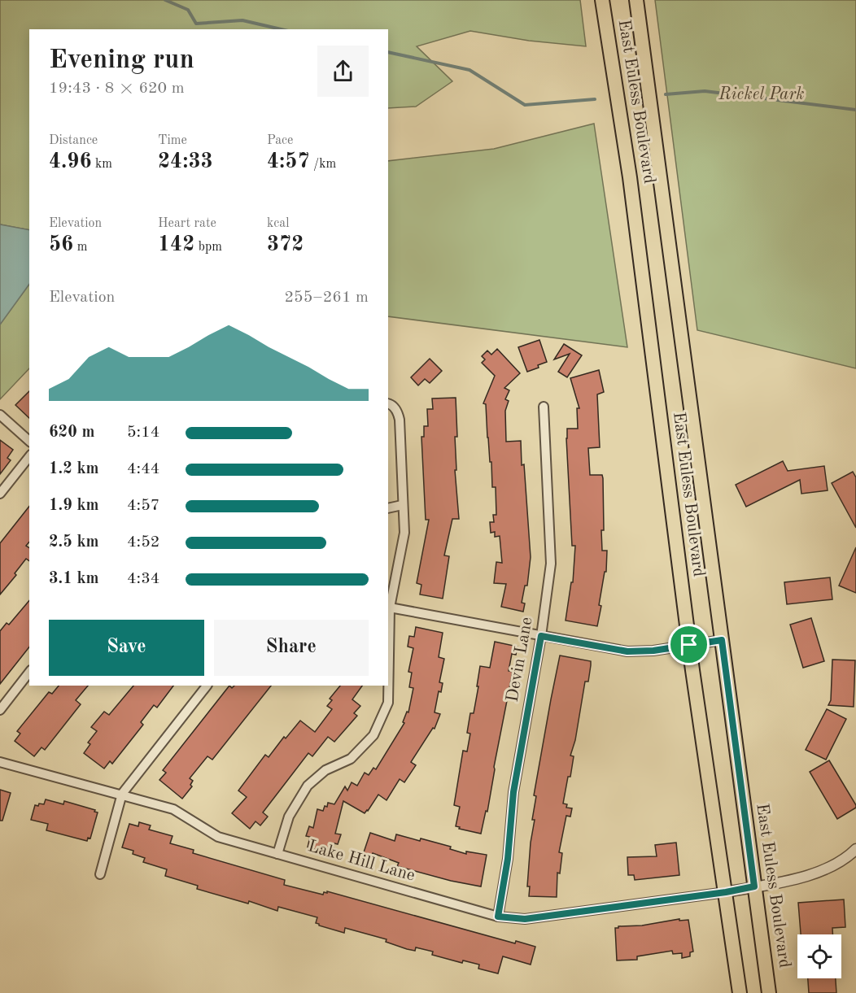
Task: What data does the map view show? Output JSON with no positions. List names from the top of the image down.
{
  "streets": {
    "main road": ["East Euless Boulevard"],
    "street": ["Devin Lane", "Lake Hill Lane"]
  },
  "crossings": [
    ["East Euless Boulevard", "Lake Hill Lane"],
    ["Devin Lane", "Lake Hill Lane"]
  ],
  "parks": ["Rickel Park"],
  "page": {
    "heading": ["Evening run", "19:43 · 8 × 620 m"],
    "stats": [
      ["Distance", "4.96 km"],
      ["Time", "24:33"],
      ["Pace", "4:57 /km"],
      ["Elevation", "56 m"],
      ["Heart rate", "142 bpm"],
      ["kcal", "372"]
    ],
    "chart": ["Elevation", "255–261 m"],
    "list": [
      {
        "name": "620 m",
        "note": "5:14"
      },
      {
        "name": "1.2 km",
        "note": "4:44"
      },
      {
        "name": "1.9 km",
        "note": "4:57"
      },
      {
        "name": "2.5 km",
        "note": "4:52"
      },
      {
        "name": "3.1 km",
        "note": "4:34"
      }
    ],
    "buttons": ["Save", "Share"]
  }
}
